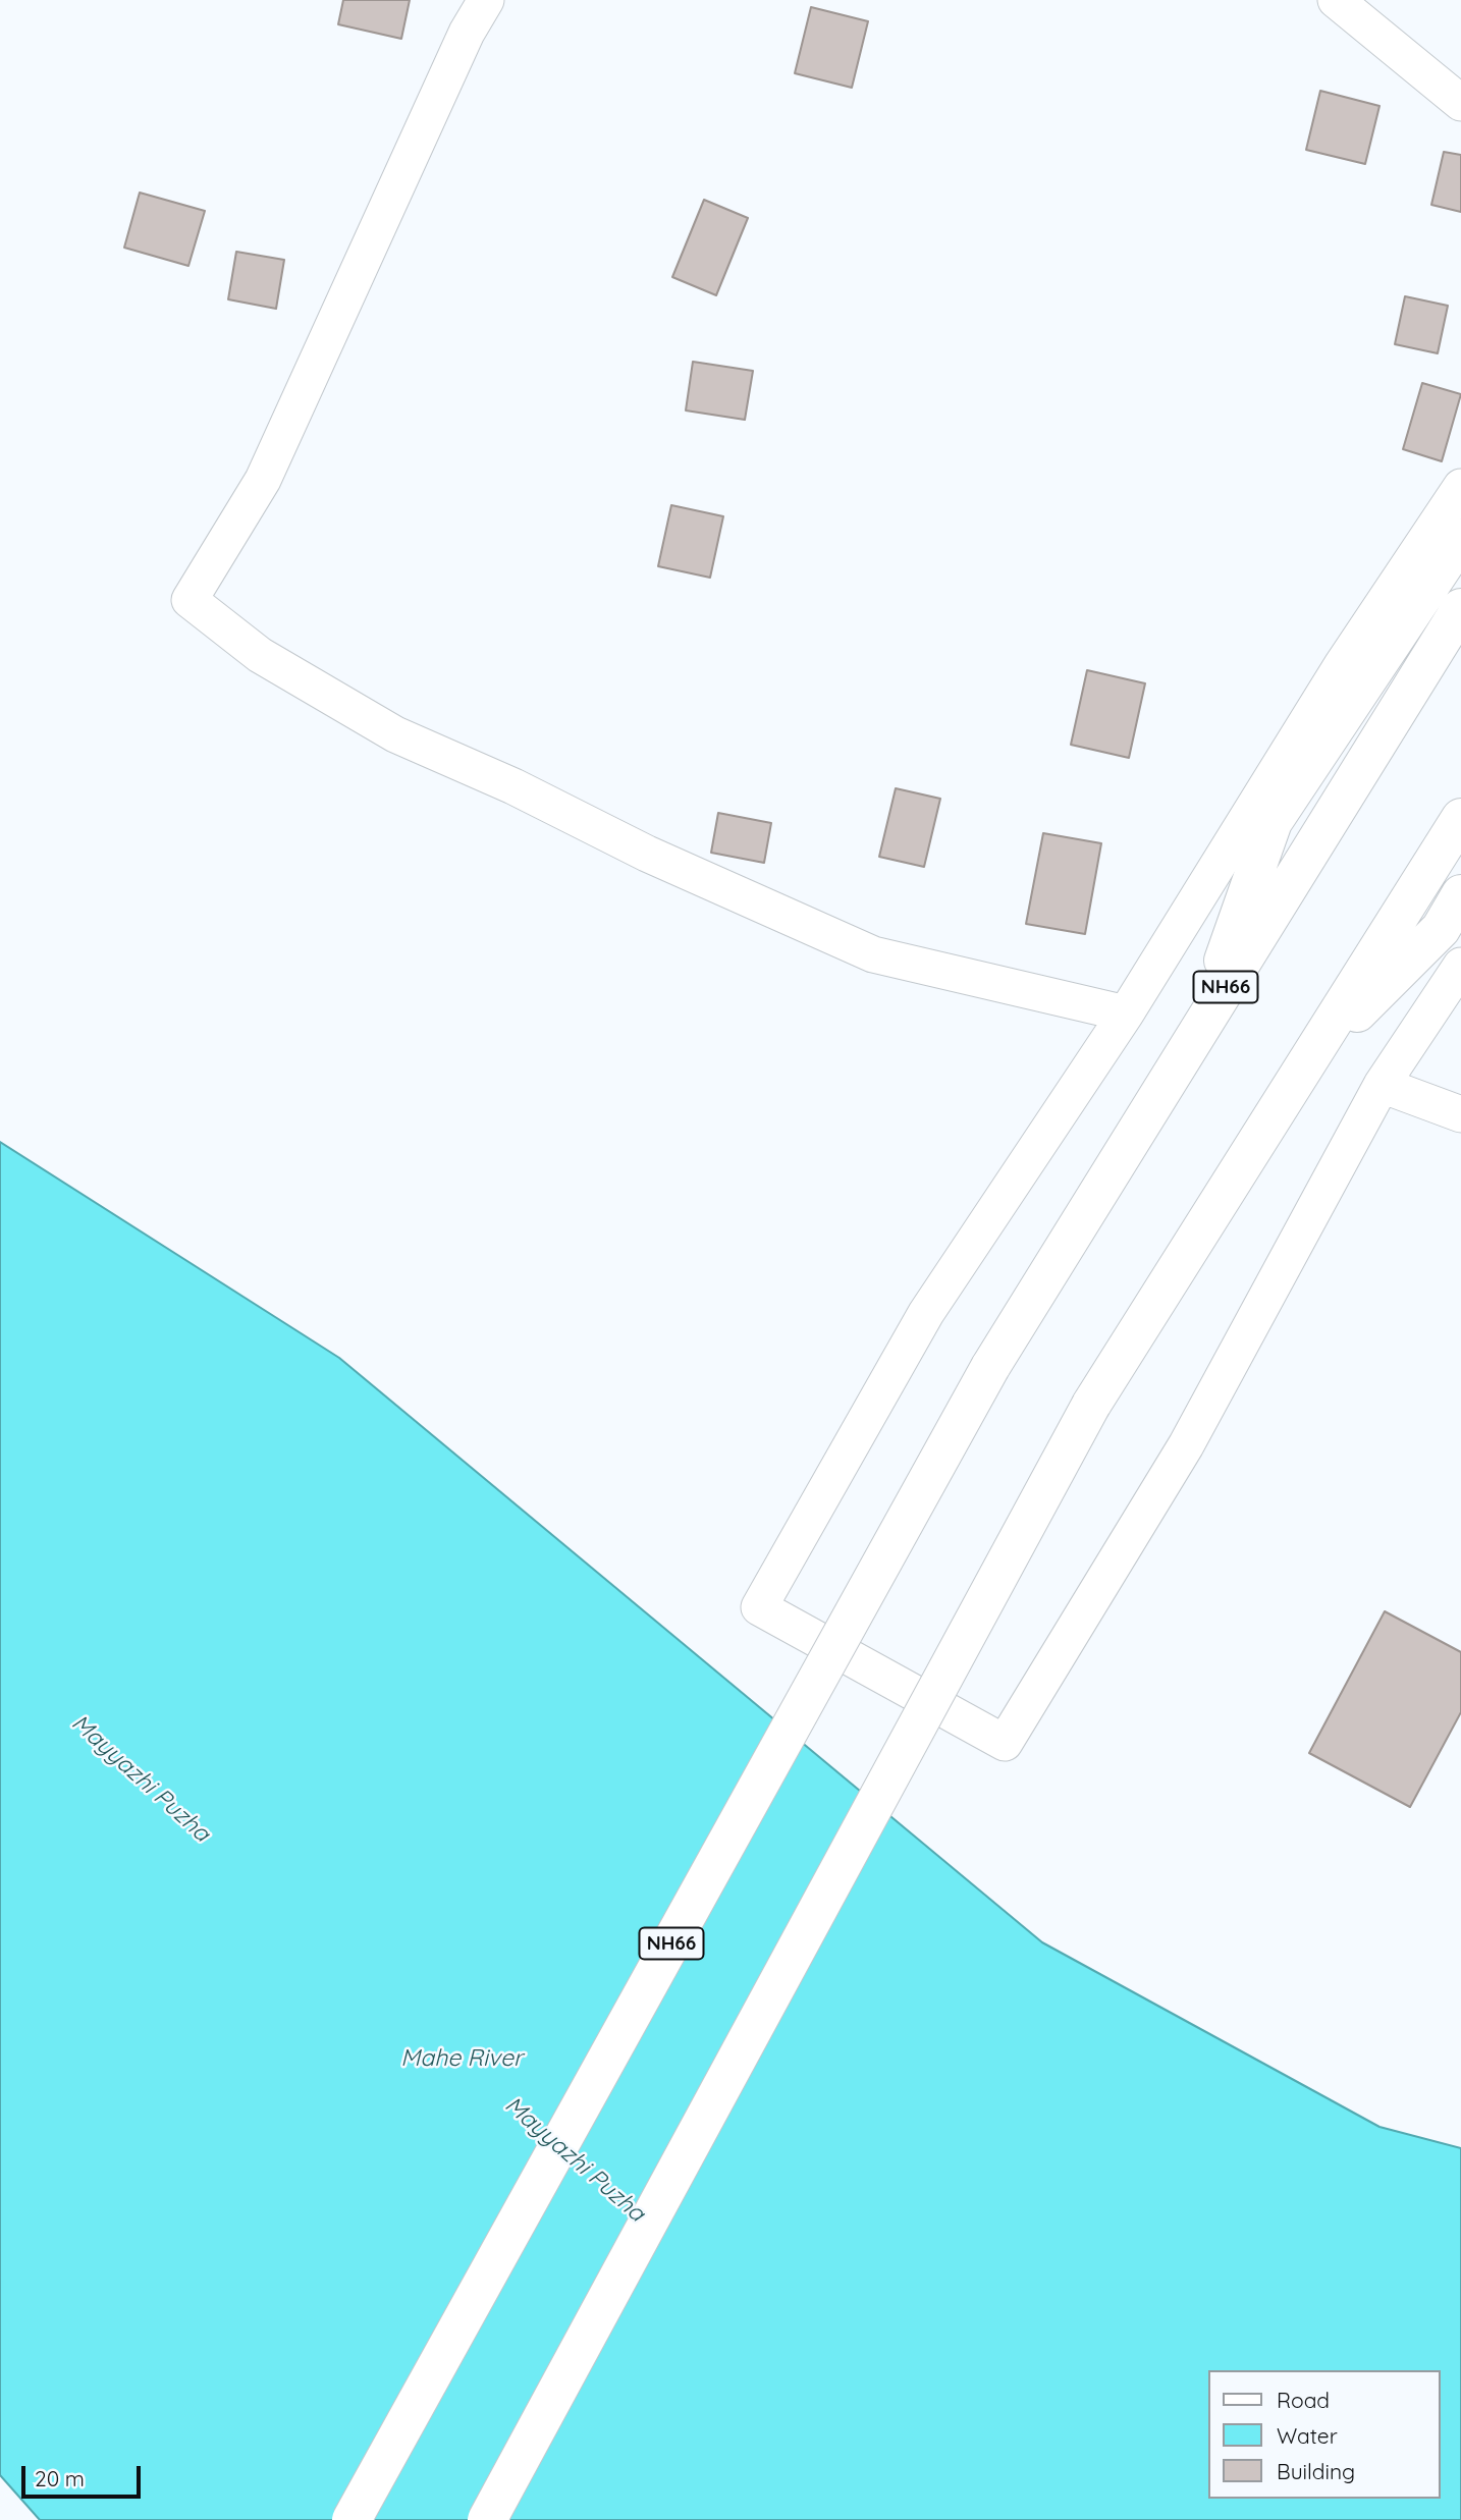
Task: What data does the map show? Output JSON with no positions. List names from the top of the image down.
{
  "streets": {
    "highway": ["NH66"]
  },
  "water": ["Mayyazhi Puzha", "Mahe River"],
  "legend": ["Road", "Water", "Building"],
  "scale_bar": "20 m"
}
